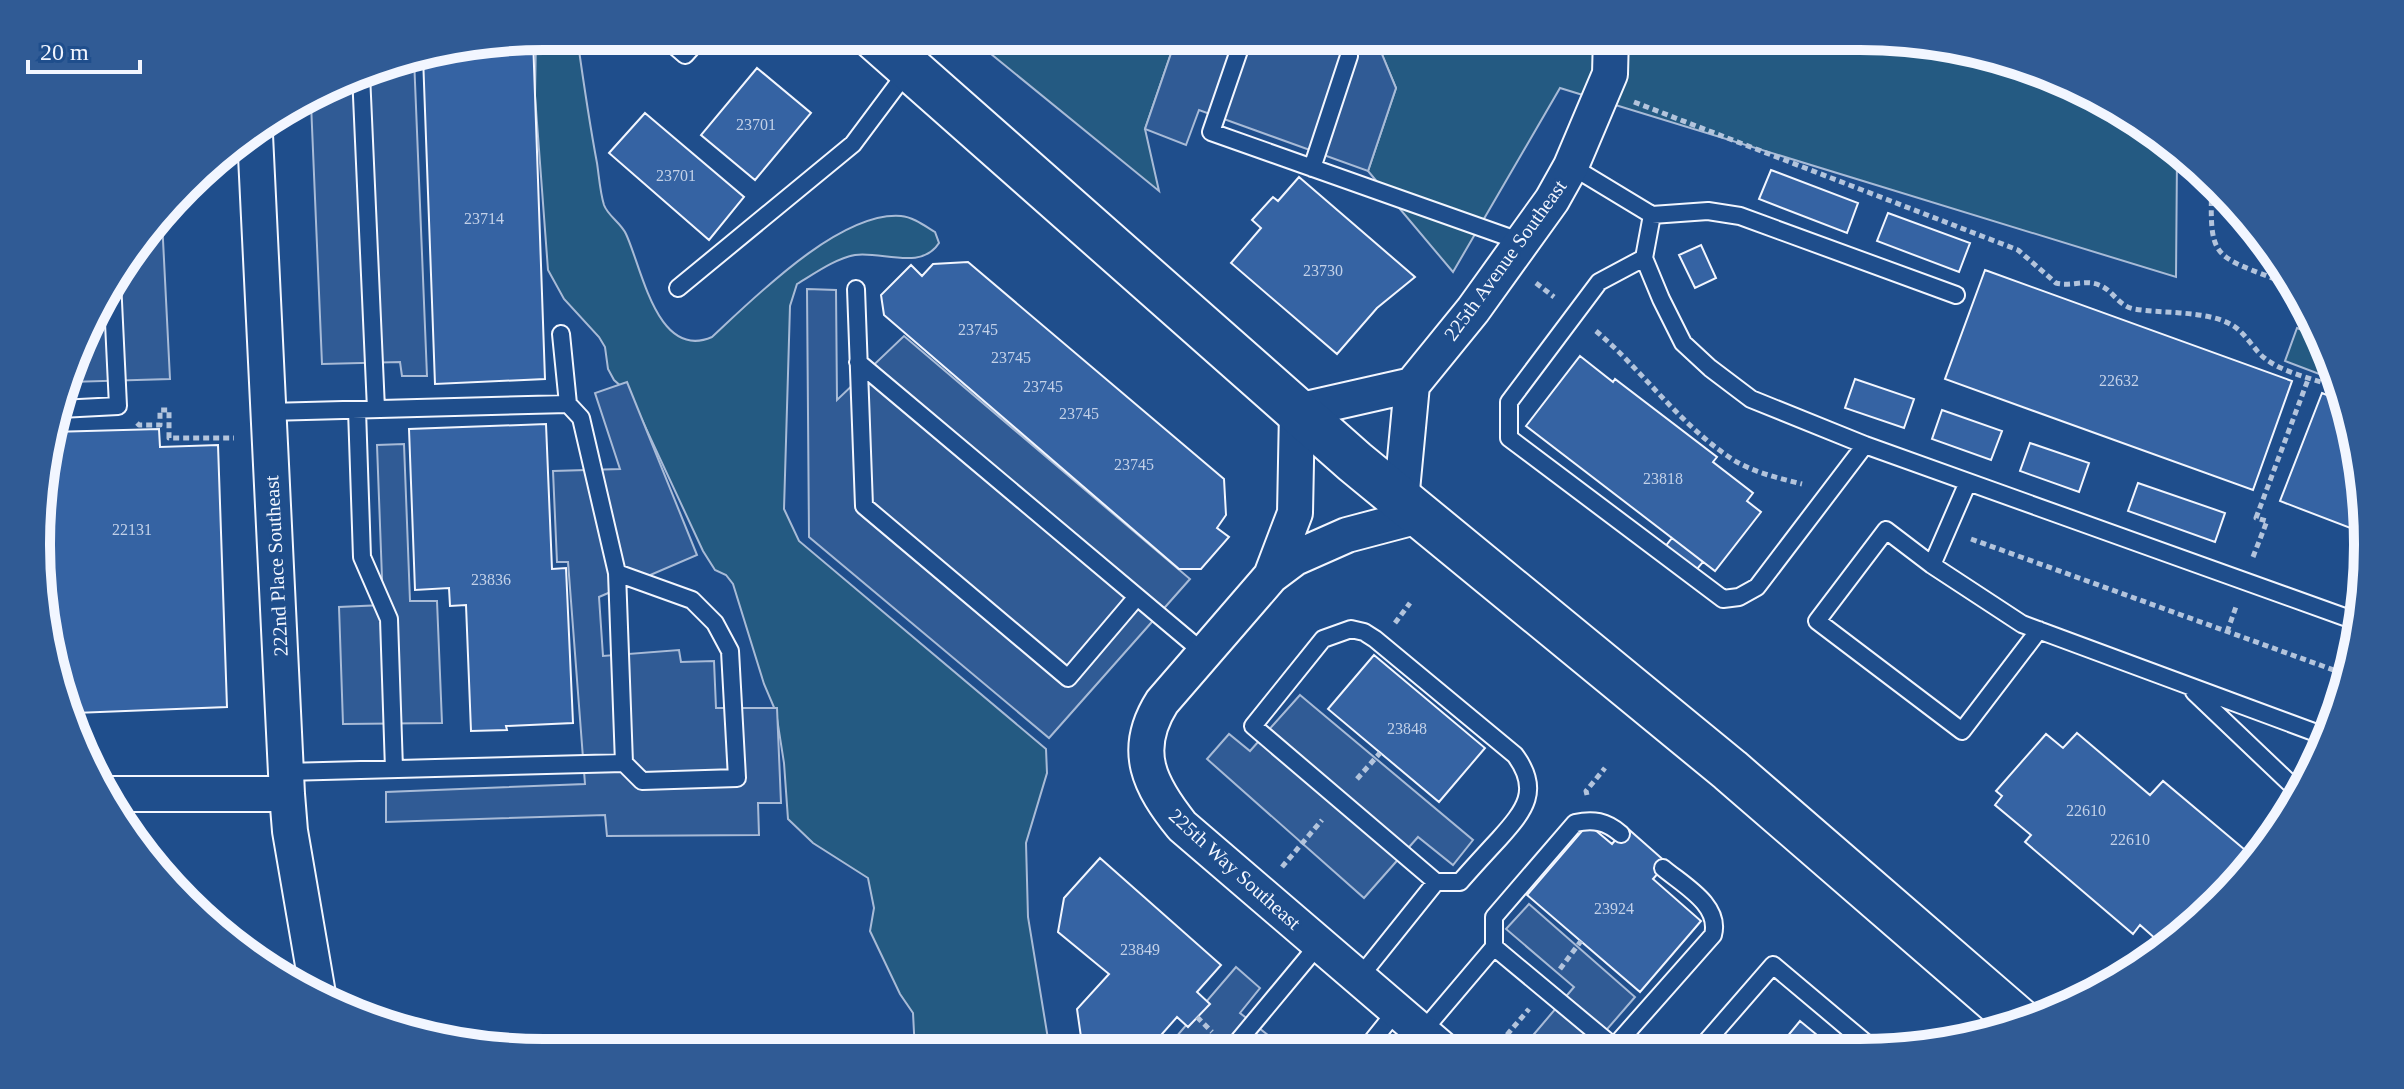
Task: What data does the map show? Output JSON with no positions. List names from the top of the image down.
{
  "streets": {
    "street": ["225th Avenue Southeast", "222nd Place Southeast", "225th Way Southeast"]
  },
  "house_numbers": [
    "23701",
    "23701",
    "23714",
    "23730",
    "23745",
    "23745",
    "22632",
    "23745",
    "23745",
    "23745",
    "23818",
    "22131",
    "23836",
    "23848",
    "22610",
    "22610",
    "23924",
    "23849"
  ],
  "scale_bar": "20 m"
}
